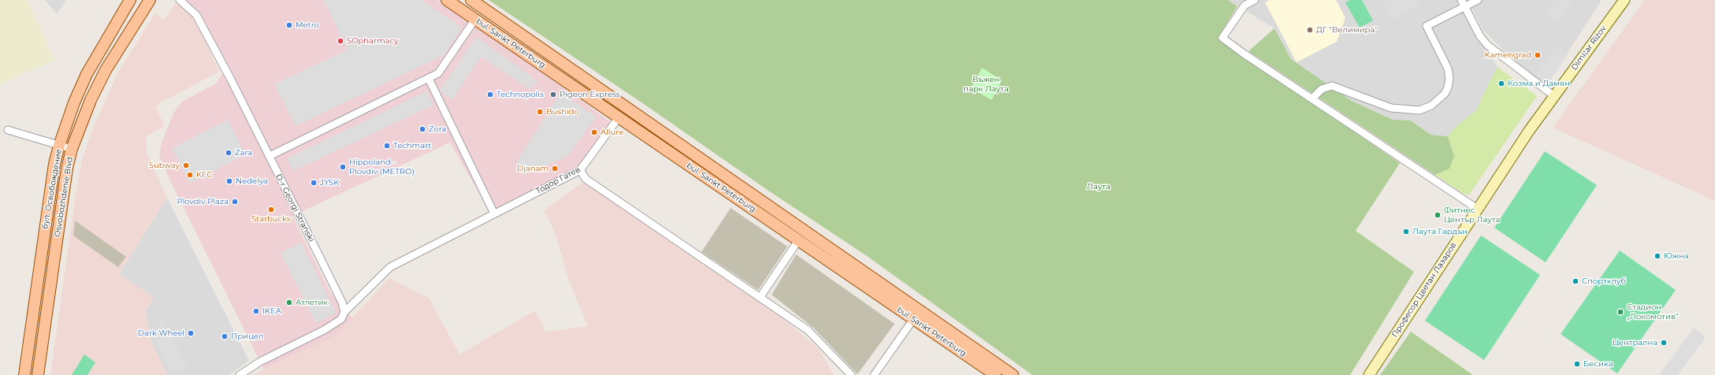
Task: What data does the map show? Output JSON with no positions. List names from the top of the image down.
{
  "streets": {
    "main road": ["bul. Sankt Peterburg", "бул. Освобождение", "Osvobozhdenie Blvd"],
    "street": [
      "Dimitar Rizov",
      "Тодор Гатев",
      "D-r Georgi Stranski",
      "Професор Цветан Лазаров"
    ]
  },
  "crossings": [
    ["bul. Sankt Peterburg", "Тодор Гатев"],
    ["Dimitar Rizov", "Професор Цветан Лазаров"],
    ["Тодор Гатев", "D-r Georgi Stranski"]
  ],
  "parks": ["Въжен парк Лаута", "Лаута"],
  "places": [
    "Metro",
    "ДГ \"Велимира\"",
    "SOpharmacy",
    "Kamengrad",
    "Козма и Дамян",
    "Technopolis",
    "Pigeon Express",
    "Bushido",
    "Zora",
    "Allure",
    "Techmart",
    "Zara",
    "Subway",
    "Hippoland - Plovdiv (METRO)",
    "Djanam",
    "KFC",
    "Nedelya",
    "JYSK",
    "Plovdiv Plaza",
    "Starbucks",
    "Фитнес Център Лаута",
    "Лаута Гардън",
    "Южна",
    "Спортклуб",
    "Атлетик",
    "IKEA",
    "Стадион „Локомотив“",
    "Dark Wheel",
    "Прицел",
    "Централна",
    "Бесика"
  ]
}
